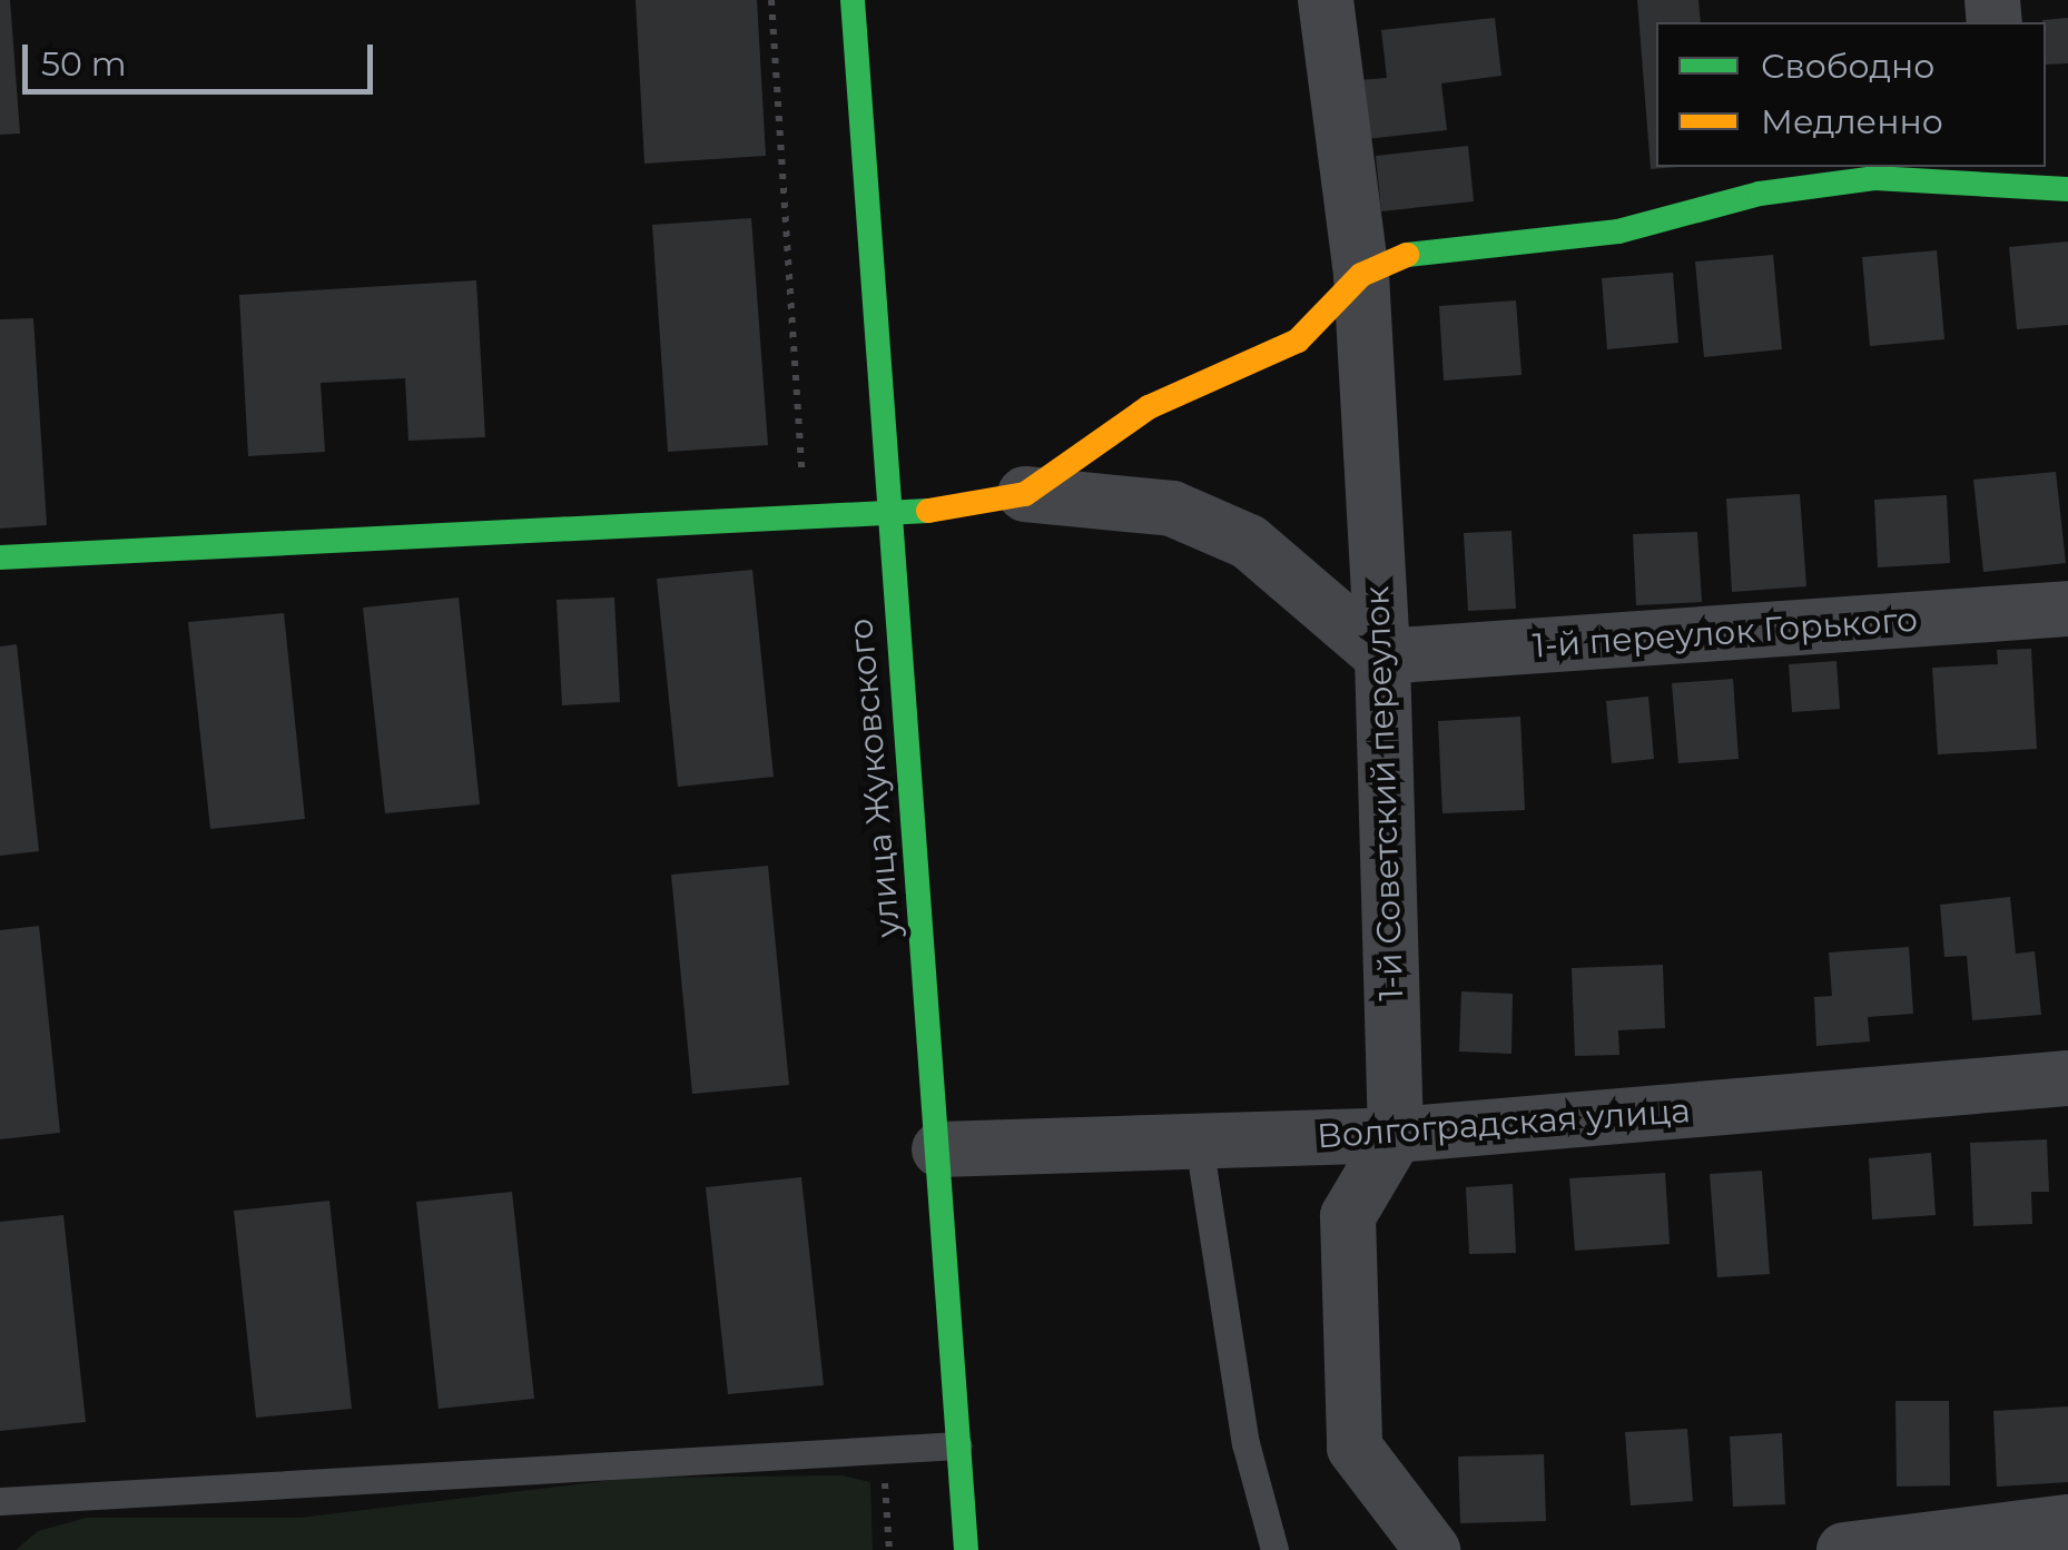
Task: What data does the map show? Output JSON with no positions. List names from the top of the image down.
{
  "streets": {
    "street": [
      "1-й переулок Горького",
      "улица Жуковского",
      "1-й Советский переулок",
      "Волгоградская улица"
    ]
  },
  "crossings": [
    ["1-й переулок Горького", "1-й Советский переулок"],
    ["улица Жуковского", "Волгоградская улица"],
    ["1-й Советский переулок", "Волгоградская улица"]
  ],
  "legend": ["Свободно", "Медленно"],
  "scale_bar": "50 m"
}
